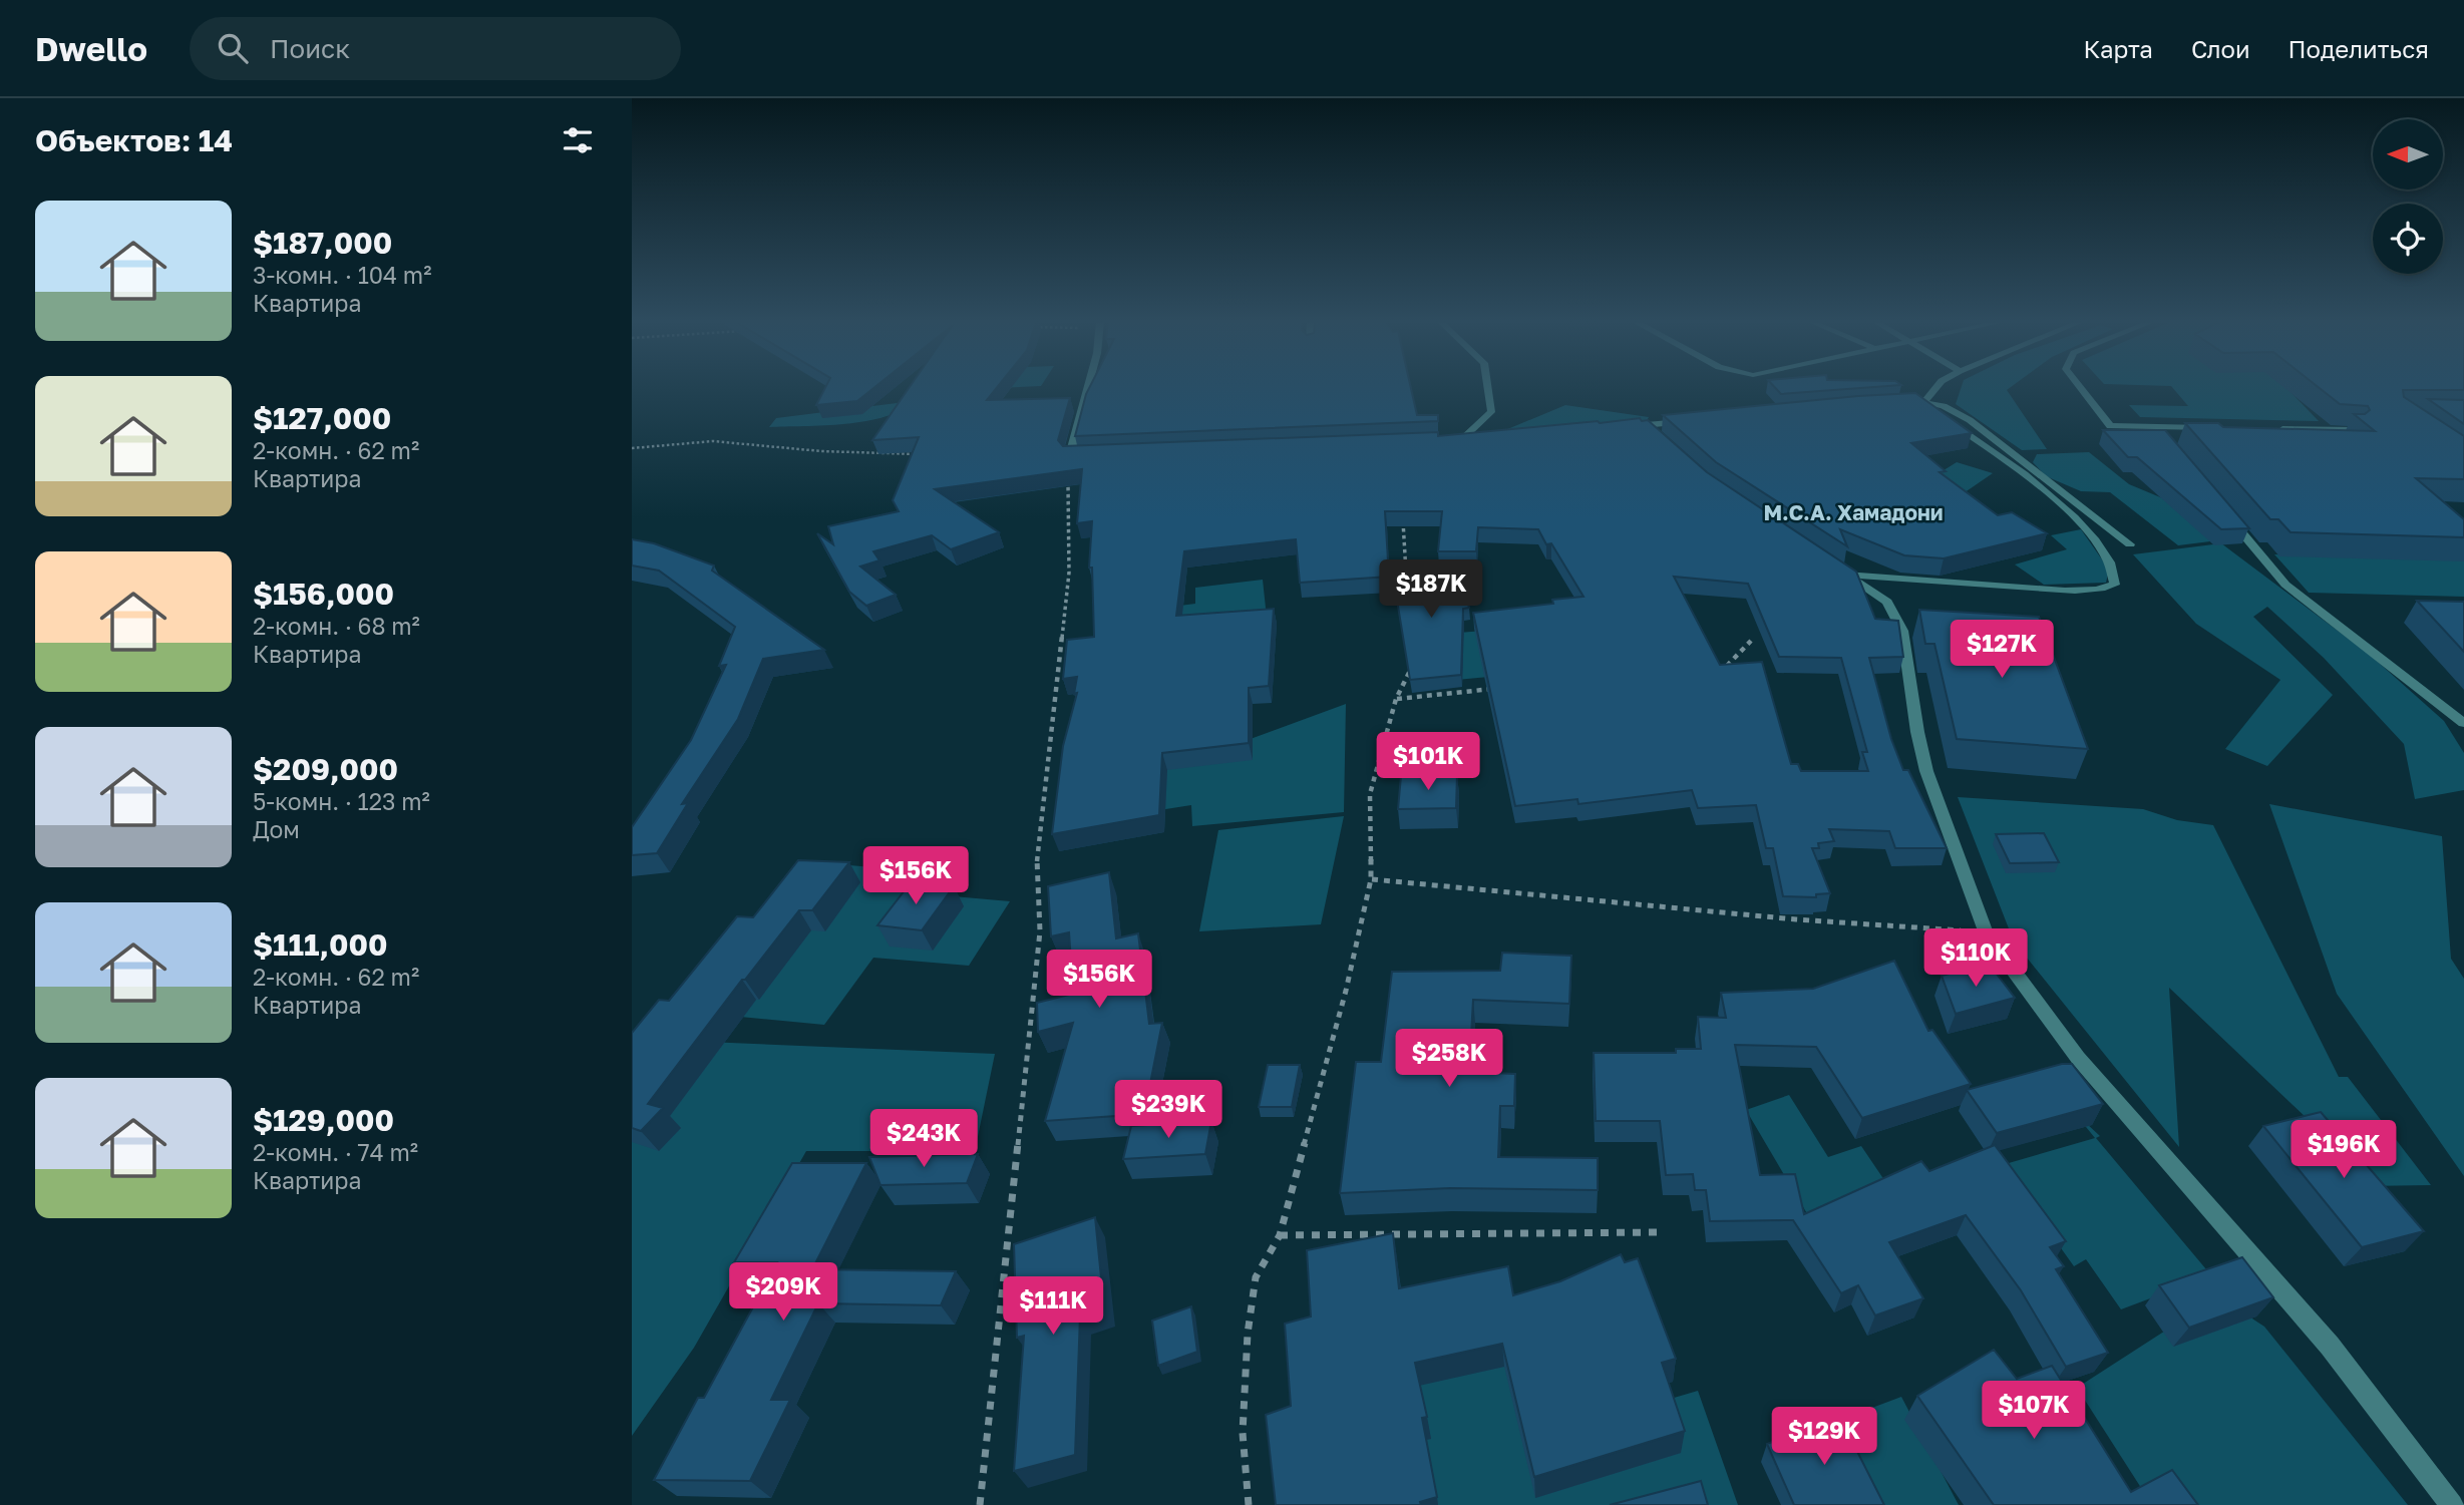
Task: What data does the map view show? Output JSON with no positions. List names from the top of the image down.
{
  "districts": ["М.С.А. Хамадони"],
  "north": "left",
  "page": {
    "header": "Dwello",
    "search": "Поиск",
    "nav": ["Карта", "Слои", "Поделиться"],
    "heading": "Объектов: 14",
    "list": [
      {
        "name": "$187,000",
        "note": "3-комн. · 104 m² · Квартира"
      },
      {
        "name": "$127,000",
        "note": "2-комн. · 62 m² · Квартира"
      },
      {
        "name": "$156,000",
        "note": "2-комн. · 68 m² · Квартира"
      },
      {
        "name": "$209,000",
        "note": "5-комн. · 123 m² · Дом"
      },
      {
        "name": "$111,000",
        "note": "2-комн. · 62 m² · Квартира"
      },
      {
        "name": "$129,000",
        "note": "2-комн. · 74 m² · Квартира"
      }
    ],
    "price": [
      "$187K",
      "$127K",
      "$101K",
      "$156K",
      "$110K",
      "$156K",
      "$258K",
      "$239K",
      "$243K",
      "$196K",
      "$209K",
      "$111K",
      "$107K",
      "$129K"
    ]
  }
}
